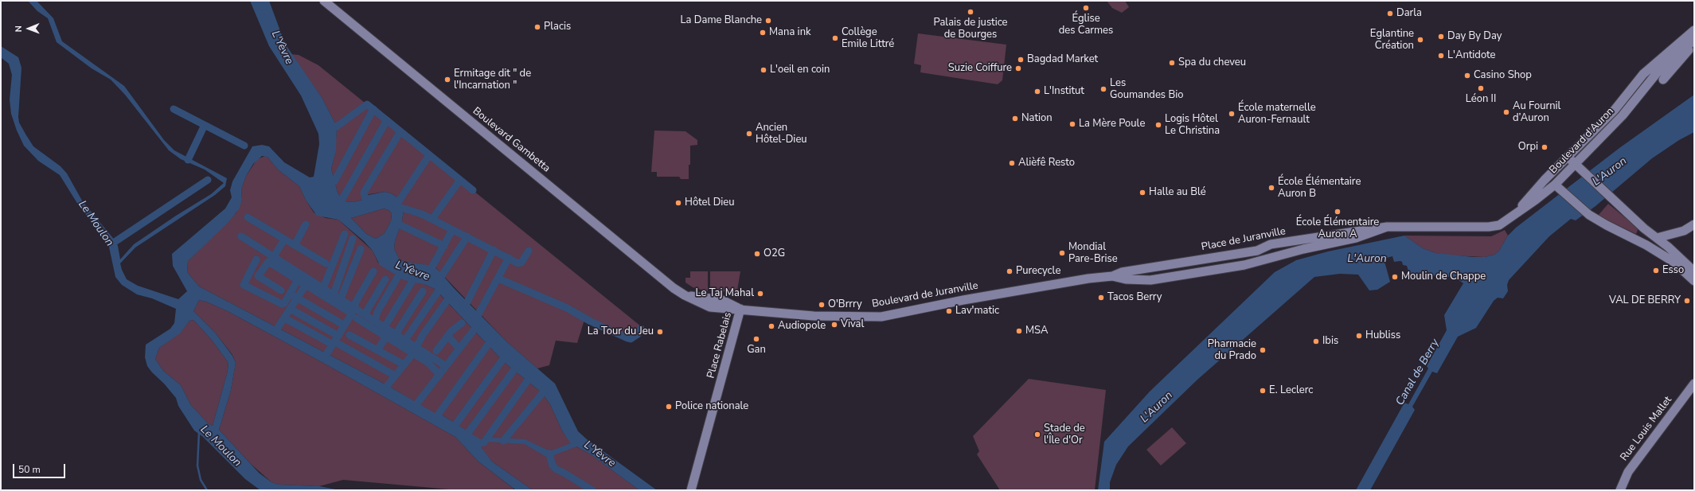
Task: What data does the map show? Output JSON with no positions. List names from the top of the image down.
{
  "streets": {
    "main road": [
      "Boulevard Gambetta",
      "Boulevard d'Auron",
      "Place de Juranville",
      "Boulevard de Juranville",
      "Place Rabelais",
      "Rue Louis Mallet"
    ]
  },
  "crossings": [
    ["Boulevard Gambetta", "Boulevard de Juranville"],
    ["Boulevard Gambetta", "Place Rabelais"],
    ["Boulevard d'Auron", "Place de Juranville"],
    ["Boulevard d'Auron", "Boulevard de Juranville"],
    ["Place de Juranville", "Boulevard de Juranville"],
    ["Boulevard de Juranville", "Place Rabelais"]
  ],
  "water": [
    "L'Yèvre",
    "L'Auron",
    "Le Moulon",
    "Canal de Berry"
  ],
  "places": [
    "Église des Carmes",
    "Palais de justice de Bourges",
    "Darla",
    "La Dame Blanche",
    "Placis",
    "Mana ink",
    "Day By Day",
    "Collège Emile Littré",
    "Eglantine Création",
    "L'Antidote",
    "Bagdad Market",
    "Spa du cheveu",
    "Suzie Coiffure",
    "L'oeil en coin",
    "Casino Shop",
    "Ermitage dit \" de l'Incarnation \"",
    "Léon II",
    "Les Goumandes Bio",
    "L'Institut",
    "Au Fournil d’Auron",
    "École maternelle Auron-Fernault",
    "Nation",
    "La Mère Poule",
    "Logis Hôtel Le Christina",
    "Ancien Hôtel-Dieu",
    "Orpi",
    "Alièfê Resto",
    "École Élémentaire Auron B",
    "Halle au Blé",
    "Hôtel Dieu",
    "École Élémentaire Auron A",
    "Mondial Pare-Brise",
    "O2G",
    "Esso",
    "Purecycle",
    "Moulin de Chappe",
    "Le Taj Mahal",
    "Tacos Berry",
    "VAL DE BERRY",
    "O'Brrry",
    "Lav'matic",
    "Vival",
    "Audiopole",
    "MSA",
    "La Tour du Jeu",
    "Hubliss",
    "Gan",
    "Ibis",
    "Pharmacie du Prado",
    "E. Leclerc",
    "Police nationale",
    "Stade de l'Île d'Or"
  ],
  "scale_bar": "50 m",
  "north": "left"
}
